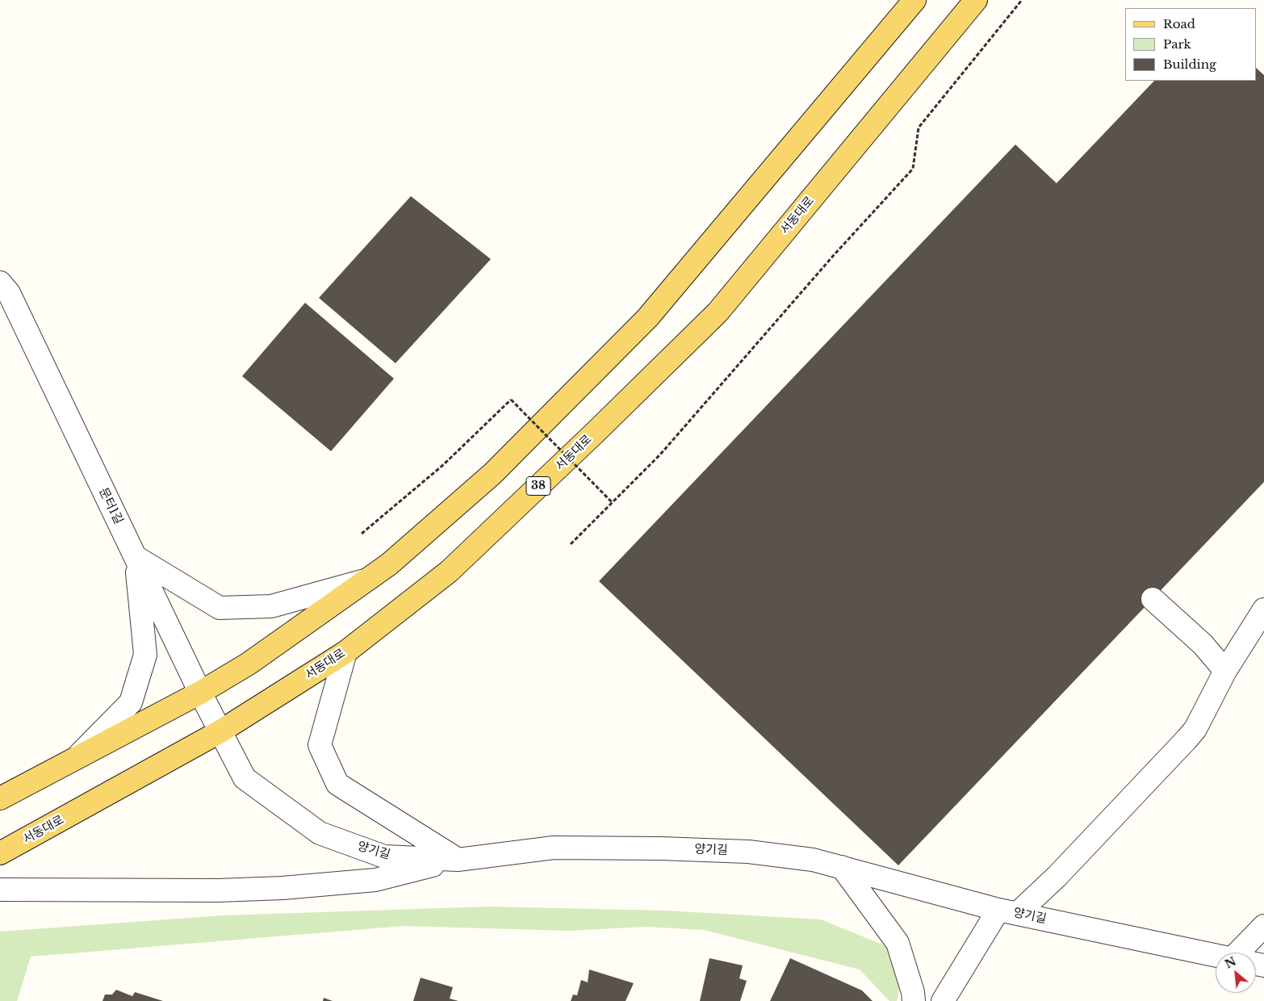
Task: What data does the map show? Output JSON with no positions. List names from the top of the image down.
{
  "streets": {
    "main road": ["서동대로", "38"],
    "street": ["문터1길", "양기길"]
  },
  "crossings": [
    ["서동대로", "문터1길"],
    ["서동대로", "양기길"],
    ["문터1길", "양기길"]
  ],
  "legend": ["Road", "Park", "Building"],
  "north": "top left"
}
